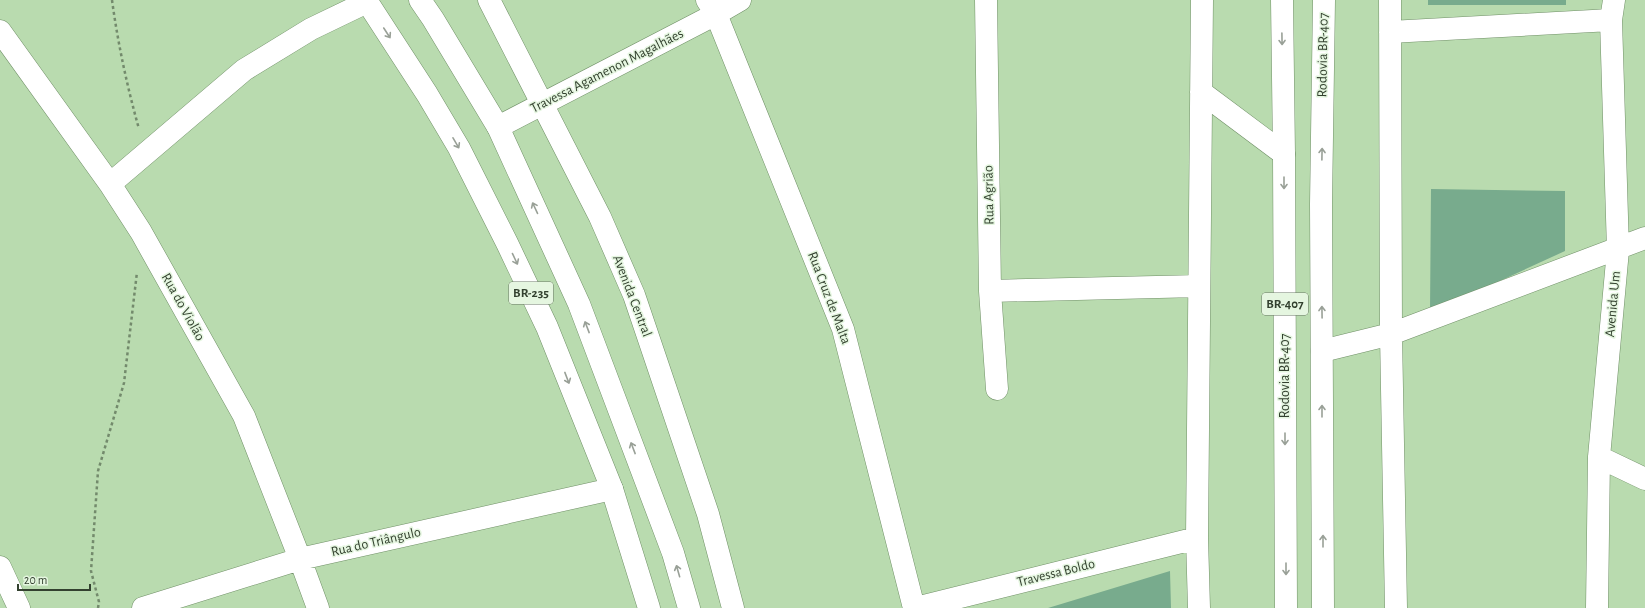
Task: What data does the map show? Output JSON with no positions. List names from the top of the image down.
{
  "streets": {
    "main road": [
      "Rodovia BR-407",
      "Travessa Agamenon Magalhães",
      "Rua Agrião",
      "BR-235",
      "Avenida Central",
      "Rua Cruz de Malta",
      "BR-407",
      "Avenida Um",
      "Rua do Violão",
      "Rua do Triângulo",
      "Travessa Boldo"
    ]
  },
  "crossings": [
    ["Rodovia BR-407", "BR-407"],
    ["Travessa Agamenon Magalhães", "BR-235"],
    ["Travessa Agamenon Magalhães", "Avenida Central"],
    ["Travessa Agamenon Magalhães", "Rua Cruz de Malta"],
    ["BR-235", "Rua do Triângulo"],
    ["Rua Cruz de Malta", "Travessa Boldo"],
    ["Rua do Violão", "Rua do Triângulo"]
  ],
  "scale_bar": "20 m"
}
